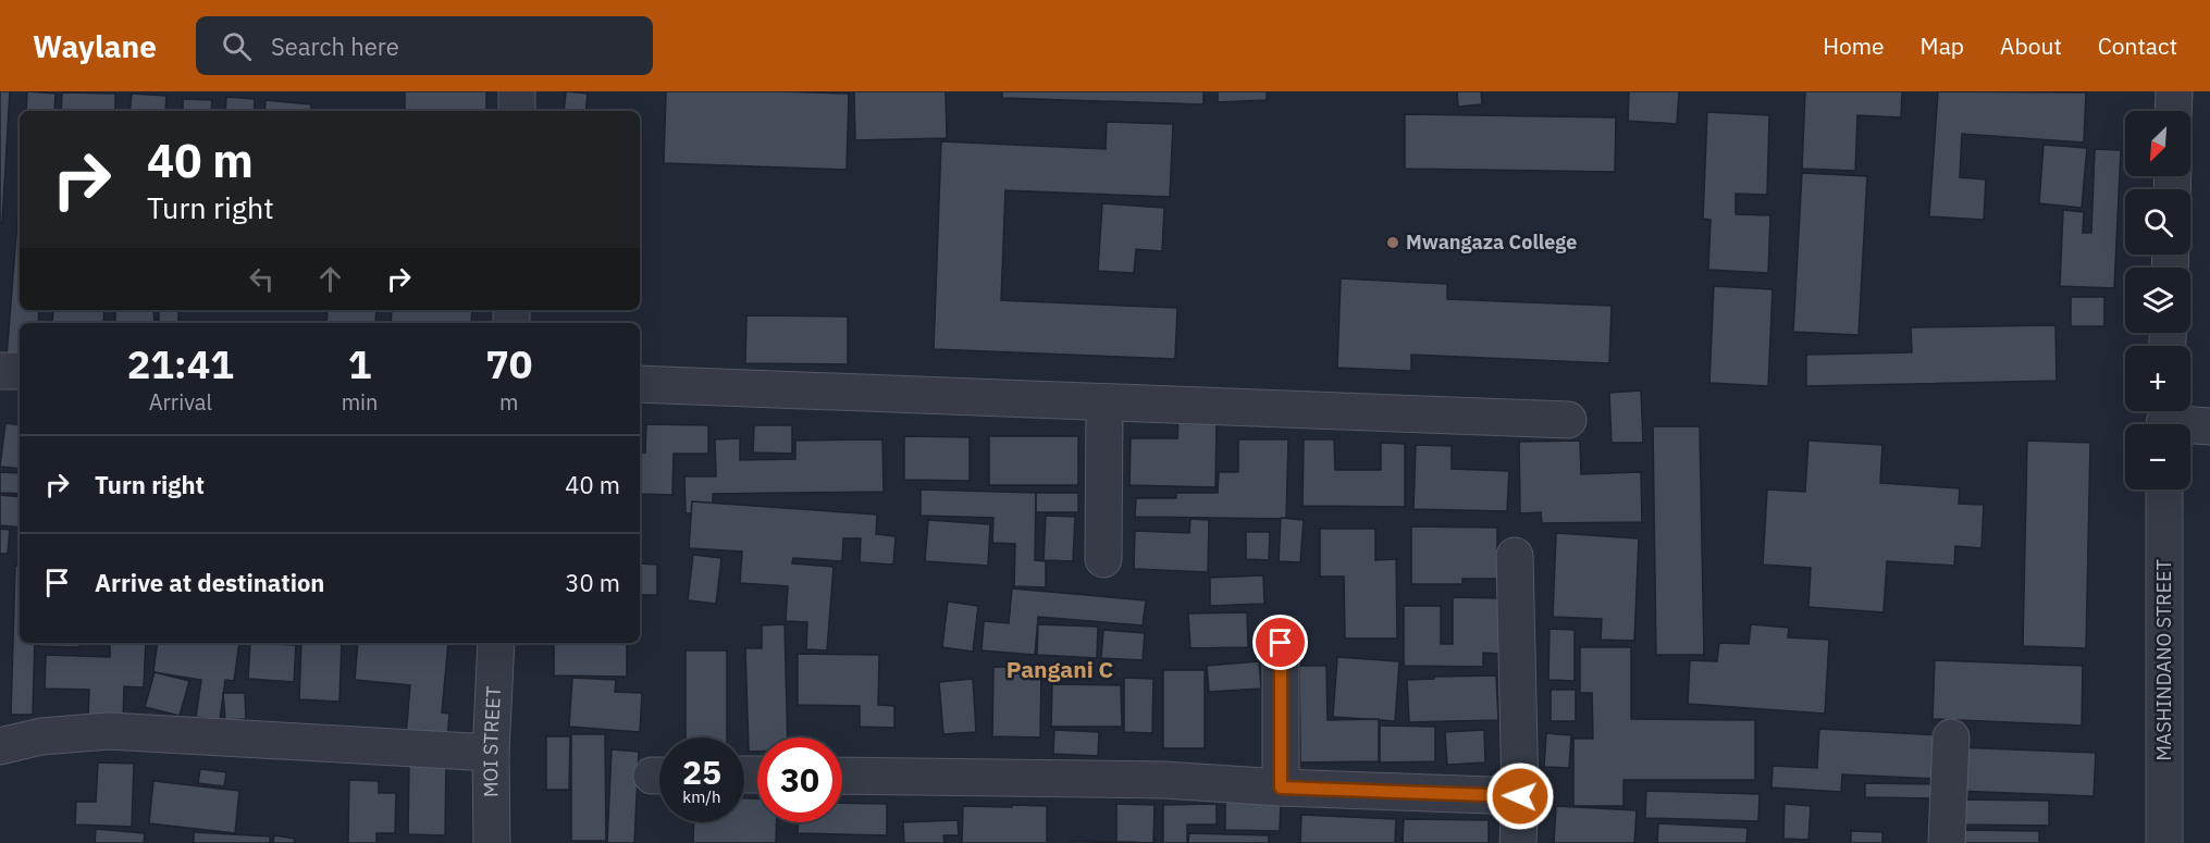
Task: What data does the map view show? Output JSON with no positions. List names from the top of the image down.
{
  "streets": {
    "street": ["MASHINDANO STREET", "MOI STREET"]
  },
  "districts": ["Pangani C"],
  "places": ["Mwangaza College"],
  "north": "bottom left",
  "page": {
    "header": "Waylane",
    "search": "Search here",
    "nav": [
      "Home",
      "Map",
      "About",
      "Contact"
    ],
    "map_buttons": ["+", "−"],
    "turn": ["40 m", "Turn right"],
    "eta": [
      "21:41",
      "Arrival",
      "1",
      "min",
      "70",
      "m"
    ],
    "list": [
      {
        "name": "Turn right",
        "value": "40 m"
      },
      {
        "name": "Arrive at destination",
        "value": "30 m"
      }
    ],
    "speed": "25 km/h",
    "limit": "30"
  }
}
